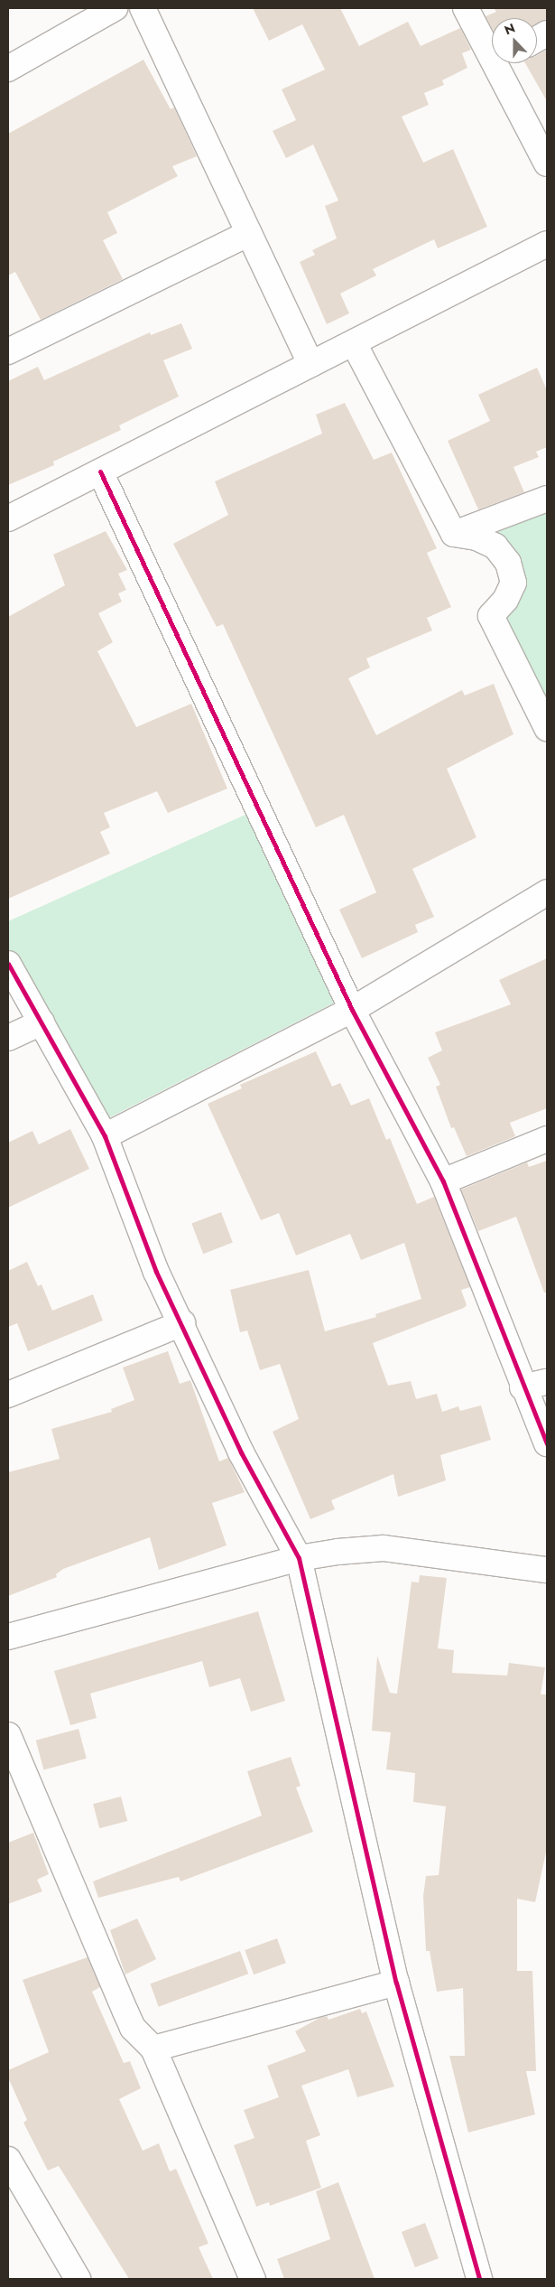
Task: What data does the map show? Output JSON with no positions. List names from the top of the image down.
{
  "north": "top"
}
